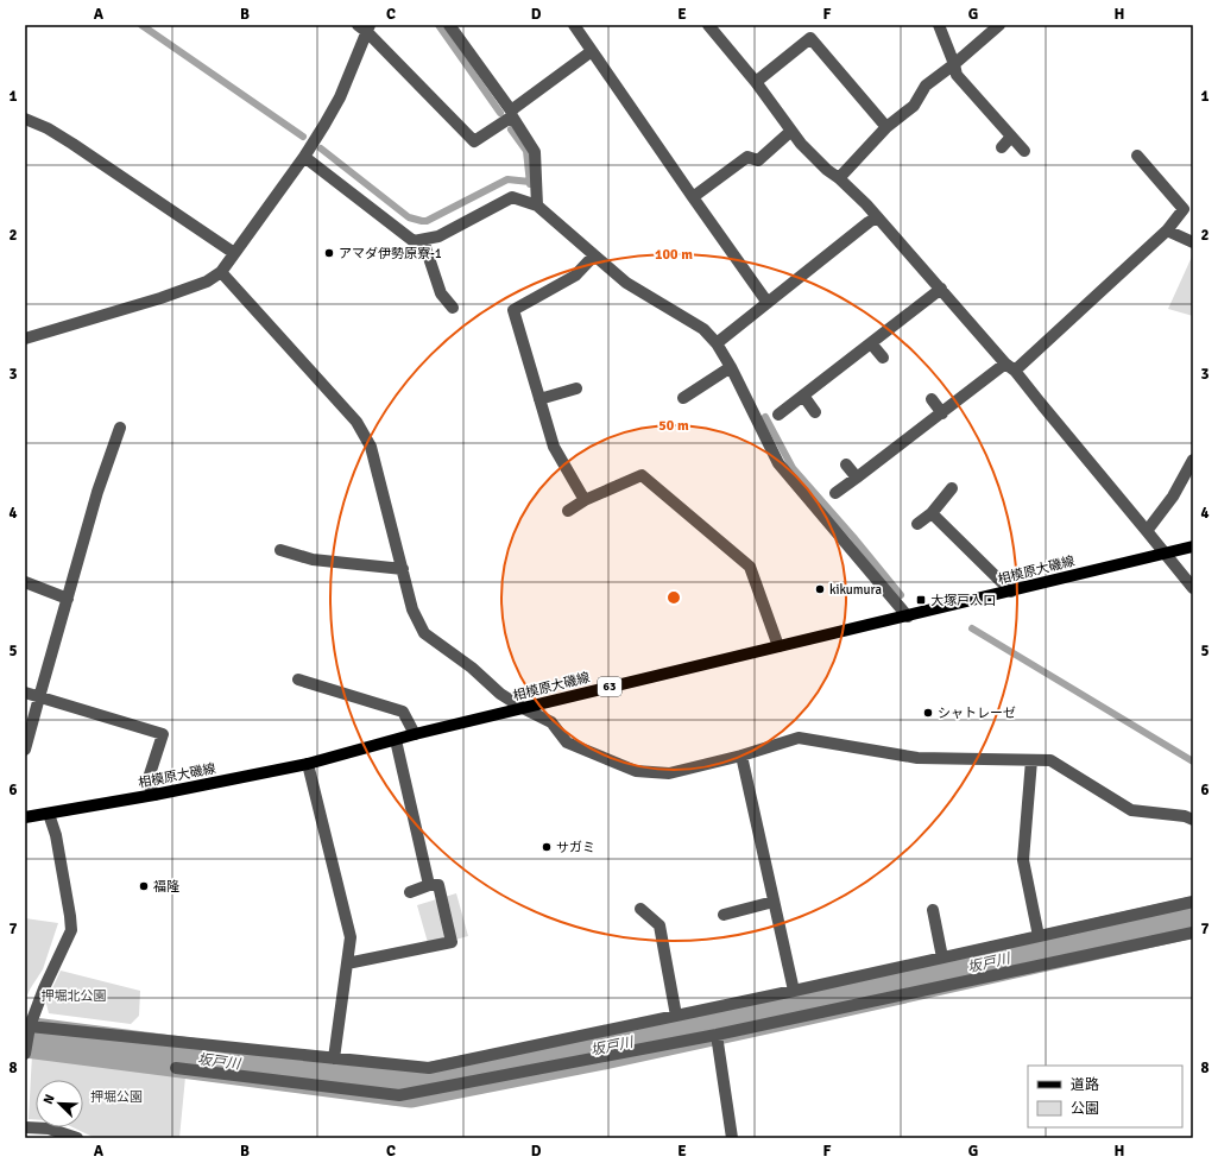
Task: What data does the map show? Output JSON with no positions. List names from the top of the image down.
{
  "streets": {
    "main road": ["相模原大磯線", "63"]
  },
  "water": ["坂戸川"],
  "parks": ["押堀北公園", "押堀公園"],
  "places": {
    "other": [
      "アマダ伊勢原寮-1",
      "kikumura",
      "シャトレーゼ",
      "サガミ",
      "福隆"
    ],
    "transit": ["大塚戸入口"]
  },
  "legend": ["道路", "公園"],
  "north": "top left",
  "grid": {
    "columns": [
      "A",
      "B",
      "C",
      "D",
      "E",
      "F",
      "G",
      "H"
    ],
    "rows": [
      "1",
      "2",
      "3",
      "4",
      "5",
      "6",
      "7",
      "8"
    ]
  },
  "rings": ["100 m", "50 m"]
}
